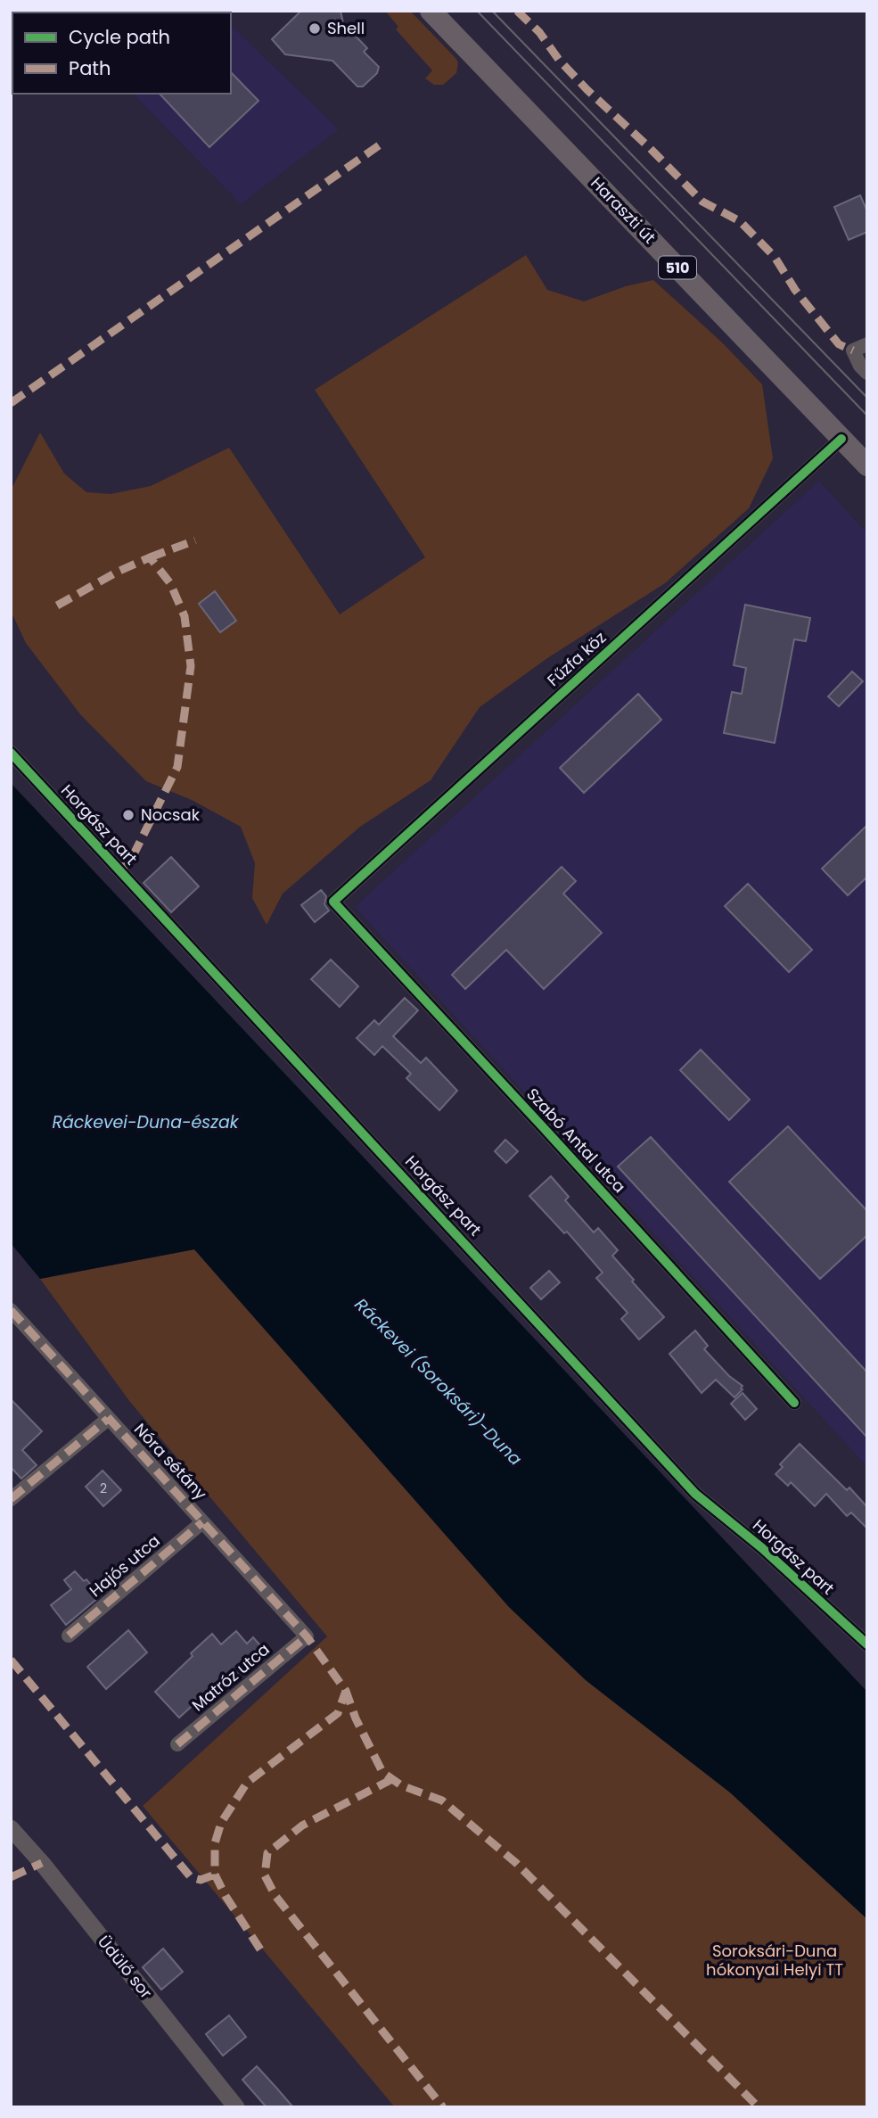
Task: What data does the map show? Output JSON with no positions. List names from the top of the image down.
{
  "streets": {
    "main road": ["Haraszti út", "510"],
    "street": [
      "Fűzfa köz",
      "Horgász part",
      "Szabó Antal utca",
      "Nóra sétány",
      "Hajós utca",
      "Matróz utca",
      "Üdülő sor"
    ]
  },
  "crossings": [
    ["Haraszti út", "Fűzfa köz"],
    ["Fűzfa köz", "Szabó Antal utca"],
    ["Nóra sétány", "Hajós utca"],
    ["Nóra sétány", "Matróz utca"]
  ],
  "water": ["Ráckevei-Duna-észak", "Ráckevei (Soroksári)-Duna"],
  "parks": ["Soroksári-Duna hókonyai Helyi TT"],
  "places": ["Shell", "Nocsak"],
  "house_numbers": ["2"],
  "legend": ["Cycle path", "Path"]
}
